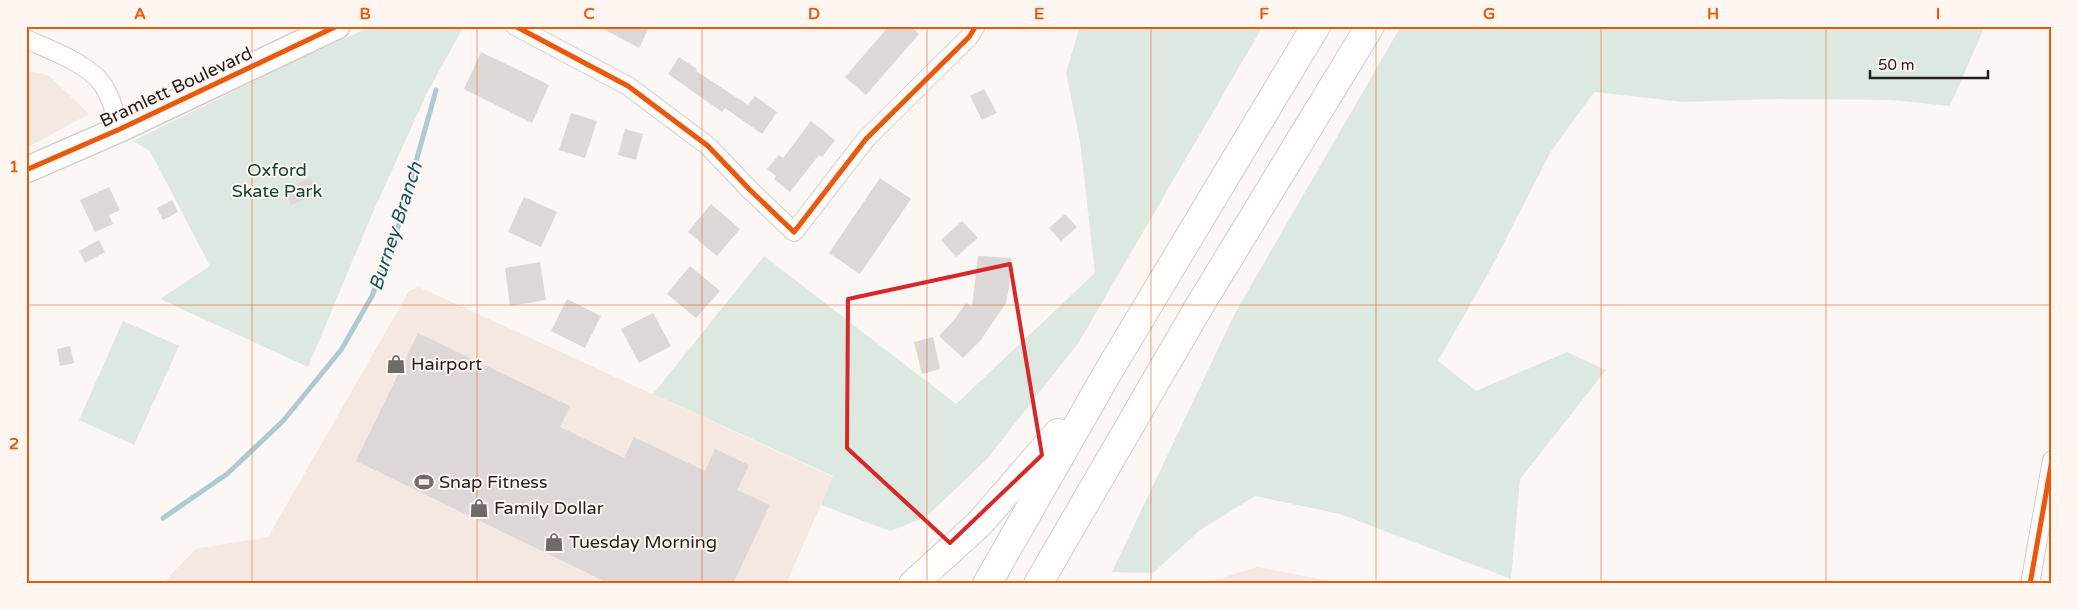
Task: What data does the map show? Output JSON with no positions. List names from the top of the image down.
{
  "streets": {
    "street": ["Bramlett Boulevard"]
  },
  "water": ["Burney Branch"],
  "parks": ["Oxford Skate Park"],
  "places": {
    "shop": ["Hairport", "Family Dollar", "Tuesday Morning"],
    "sports": ["Snap Fitness"]
  },
  "scale_bar": "50 m",
  "grid": {
    "columns": [
      "A",
      "B",
      "C",
      "D",
      "E",
      "F",
      "G",
      "H",
      "I"
    ],
    "rows": ["1", "2"]
  }
}
